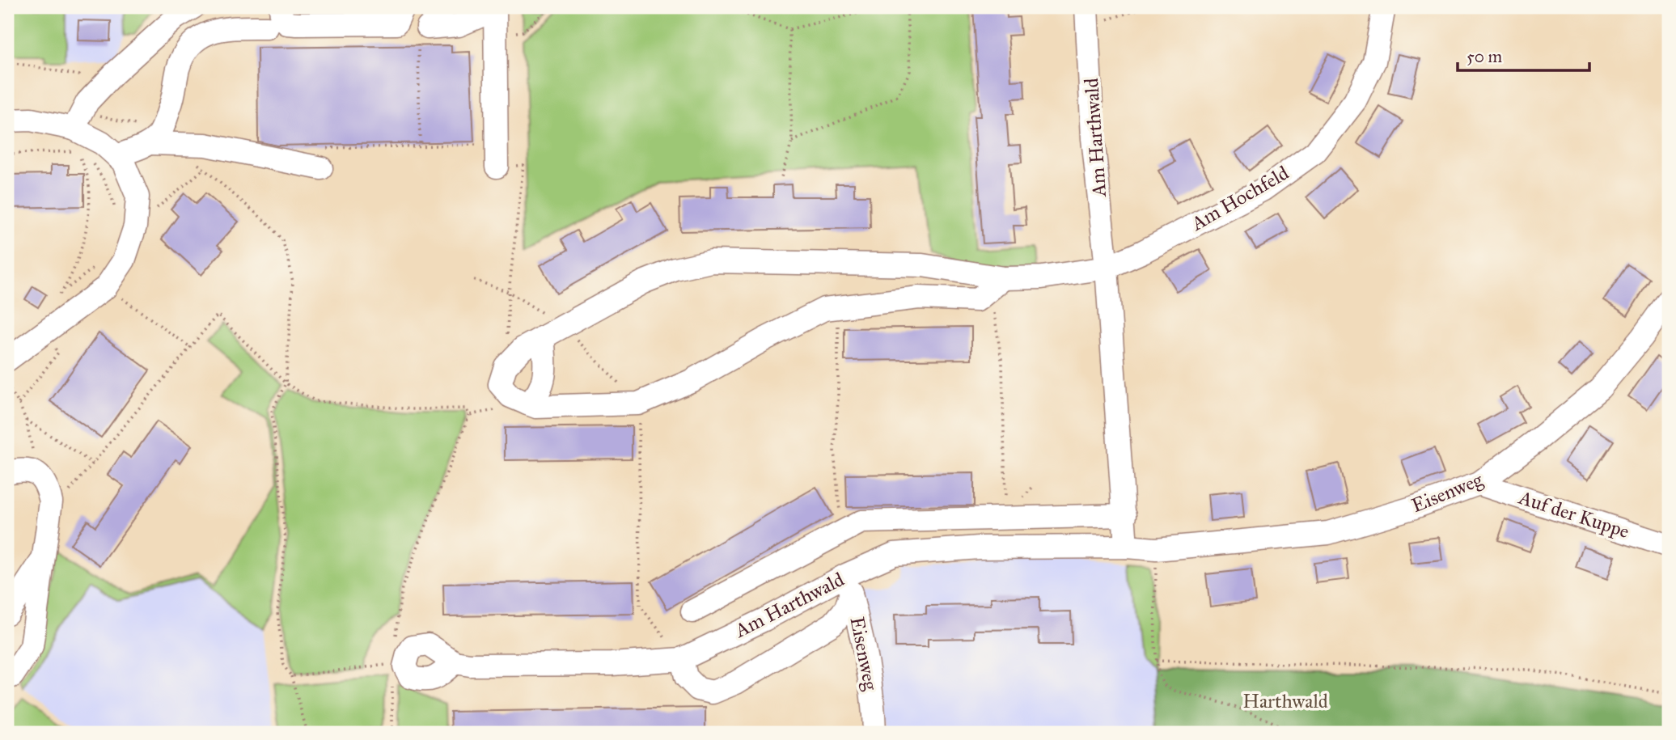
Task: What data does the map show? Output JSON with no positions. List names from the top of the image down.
{
  "streets": {
    "street": [
      "Am Harthwald",
      "Am Hochfeld",
      "Eisenweg",
      "Auf der Kuppe"
    ]
  },
  "crossings": [
    ["Am Harthwald", "Am Hochfeld"],
    ["Am Harthwald", "Eisenweg"],
    ["Eisenweg", "Auf der Kuppe"]
  ],
  "parks": ["Harthwald"],
  "scale_bar": "50 m"
}
